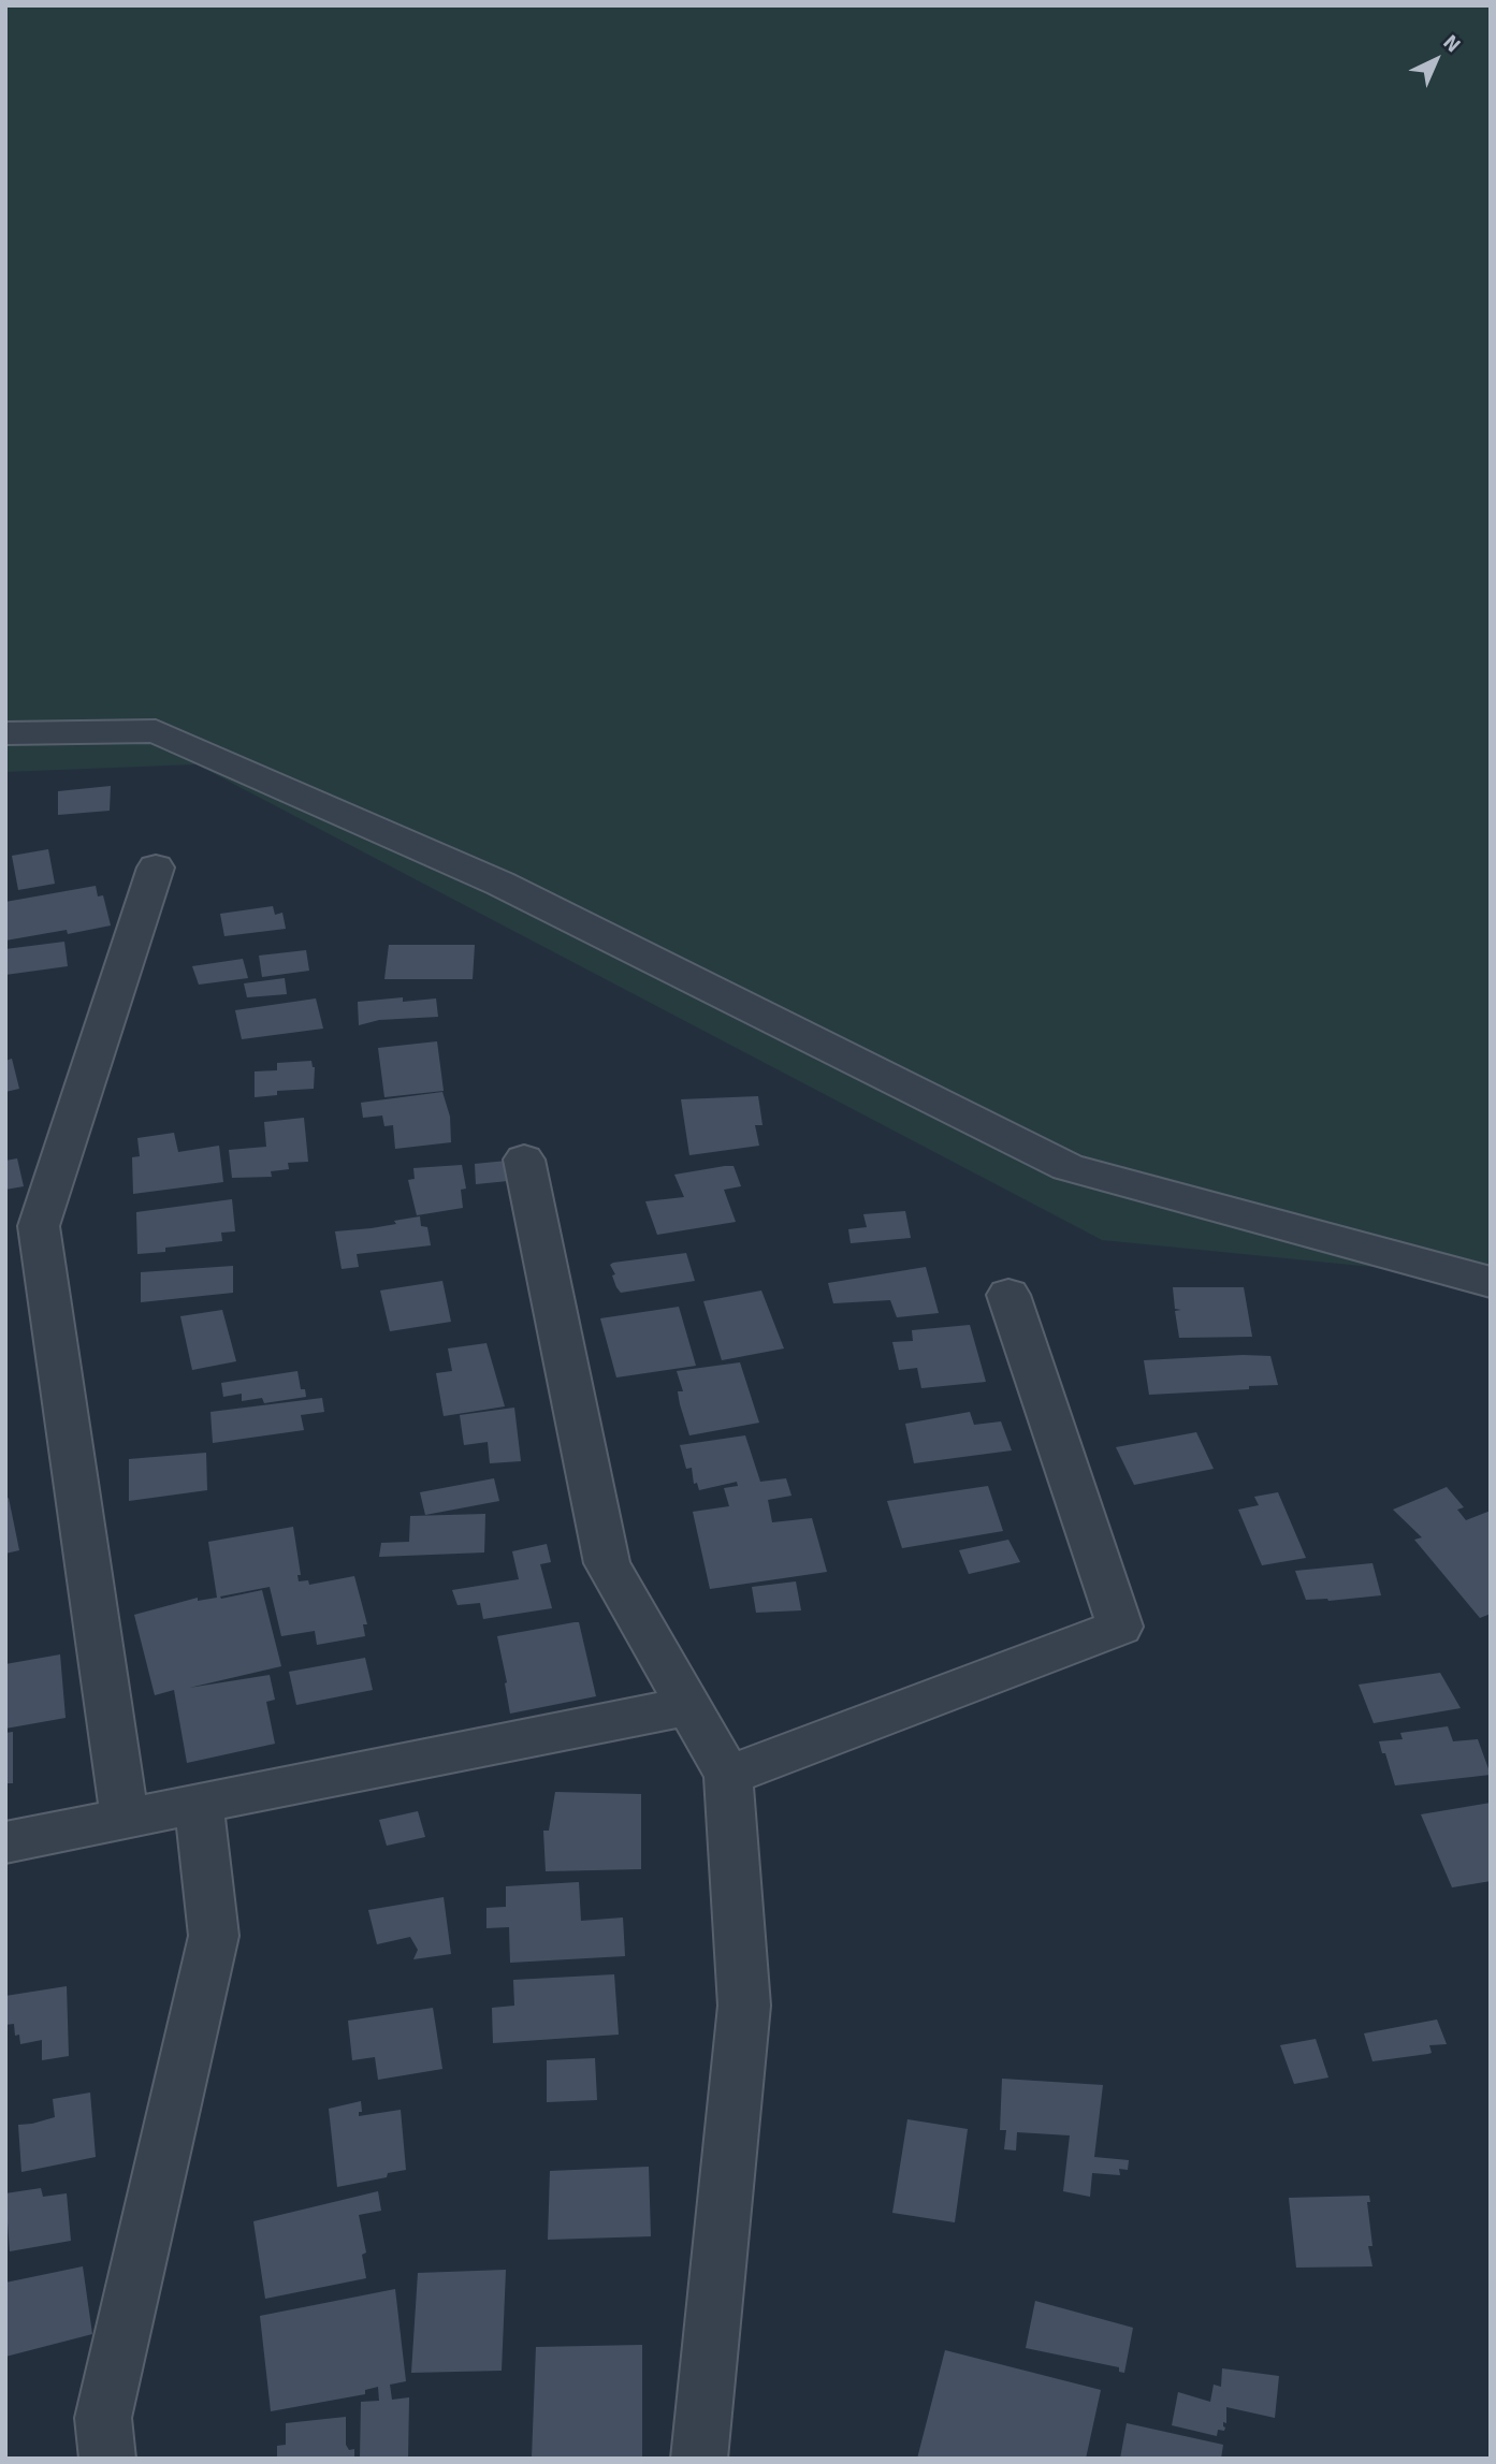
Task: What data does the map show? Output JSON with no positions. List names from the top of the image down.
{
  "north": "top right"
}
